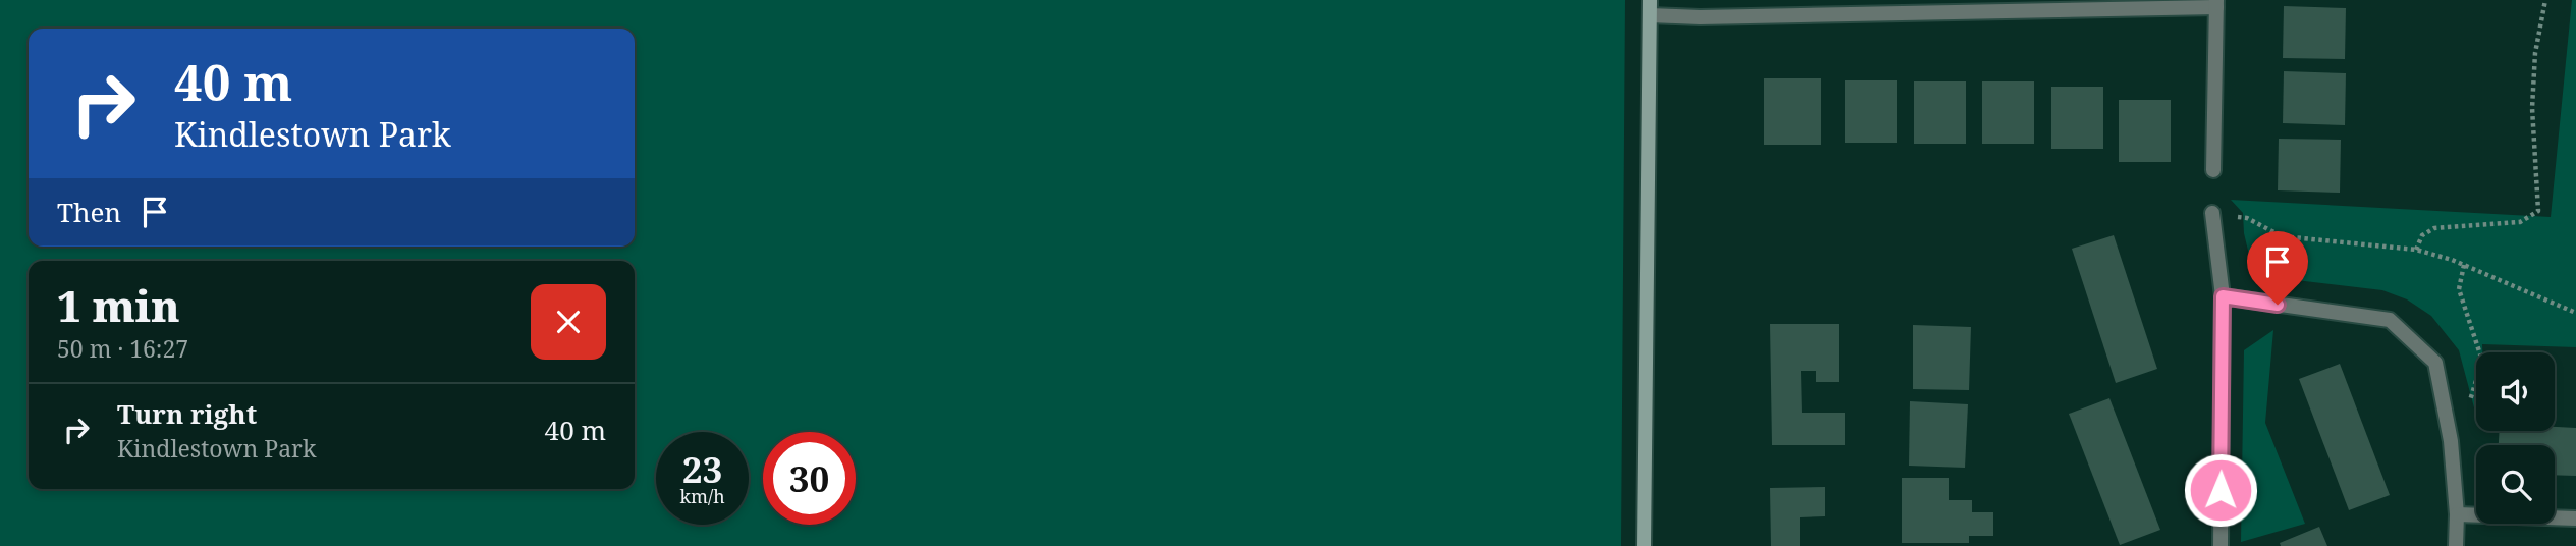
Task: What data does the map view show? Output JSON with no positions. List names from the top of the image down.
{
  "page": {
    "turn": ["40 m", "Kindlestown Park"],
    "then": "Then",
    "heading": ["1 min", "50 m · 16:27"],
    "list": [
      {
        "name": "Turn right",
        "note": "Kindlestown Park",
        "value": "40 m"
      }
    ],
    "speed": "23 km/h",
    "limit": "30"
  }
}
